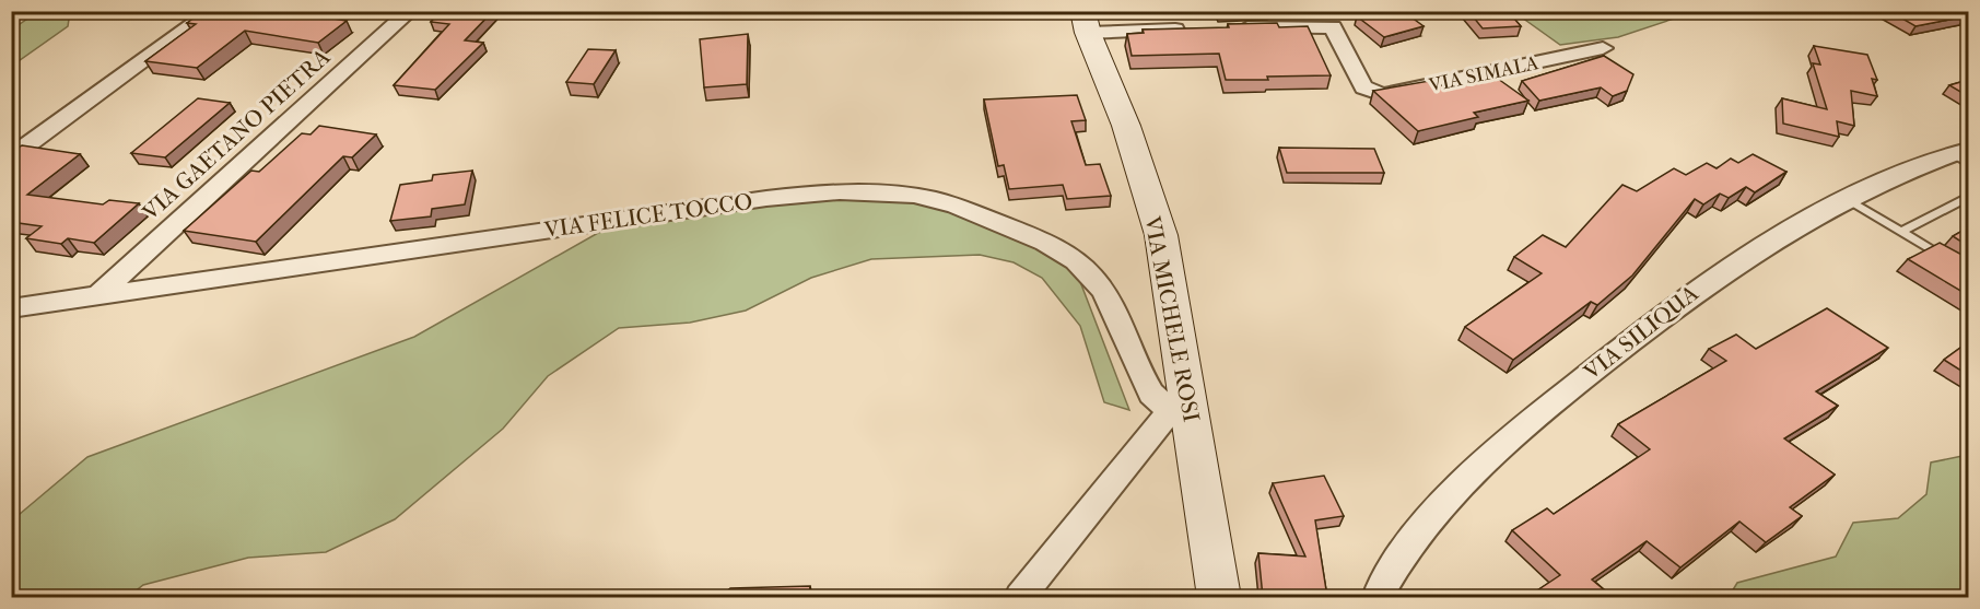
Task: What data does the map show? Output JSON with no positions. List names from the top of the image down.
{
  "streets": {
    "street": [
      "VIA SIMALA",
      "VIA GAETANO PIETRA",
      "VIA FELICE TOCCO",
      "VIA MICHELE ROSI",
      "VIA SILIQUA"
    ]
  },
  "crossings": [
    ["VIA GAETANO PIETRA", "VIA FELICE TOCCO"],
    ["VIA FELICE TOCCO", "VIA MICHELE ROSI"]
  ]
}
